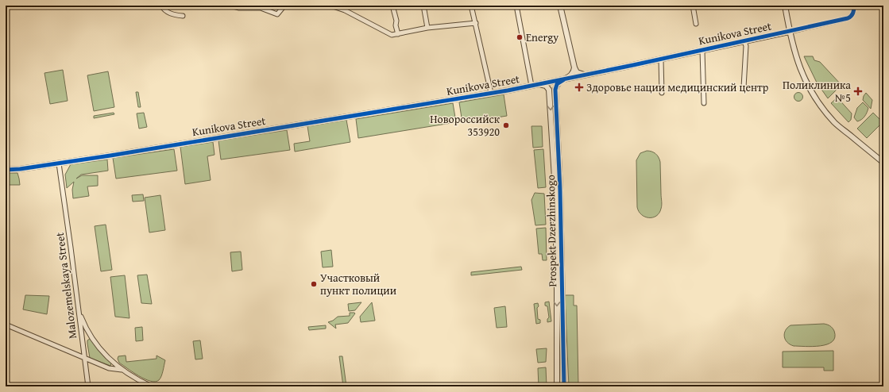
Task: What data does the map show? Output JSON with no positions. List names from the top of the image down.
{
  "streets": {
    "street": ["Kunikova Street", "Prospekt Dzerzhinskogo", "Malozemelskaya Street"]
  },
  "places": {
    "other": ["Energy", "Новороссийск 353920", "Участковый пункт полиции"],
    "health": ["Здоровье нации медицинский центр", "Поликлиника №5"]
  }
}
